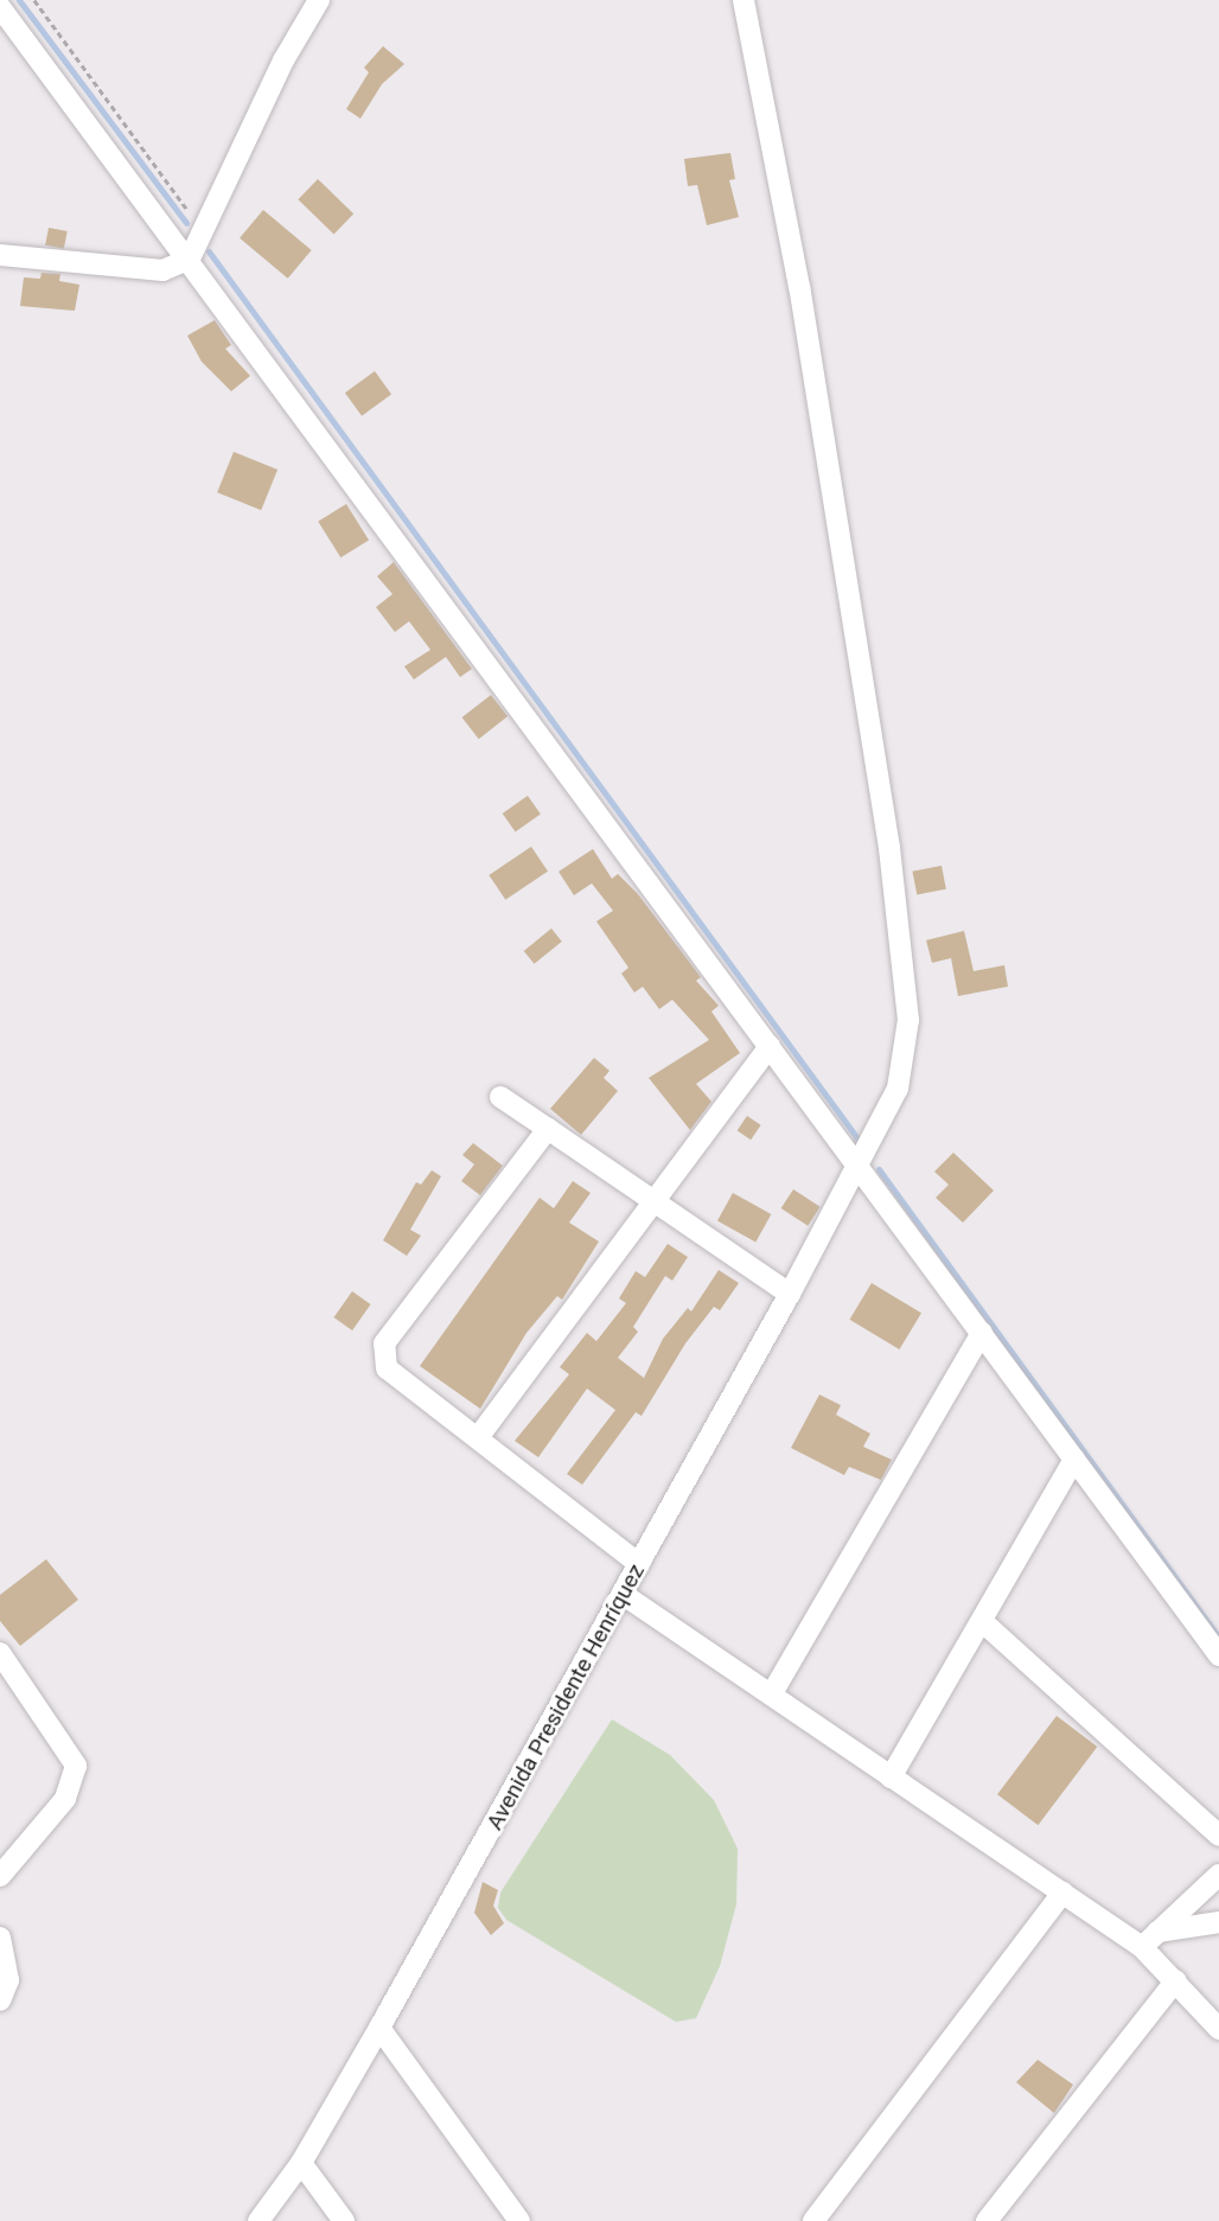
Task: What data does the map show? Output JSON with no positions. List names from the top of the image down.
{
  "streets": {
    "street": ["Avenida Presidente Henríquez"]
  }
}
